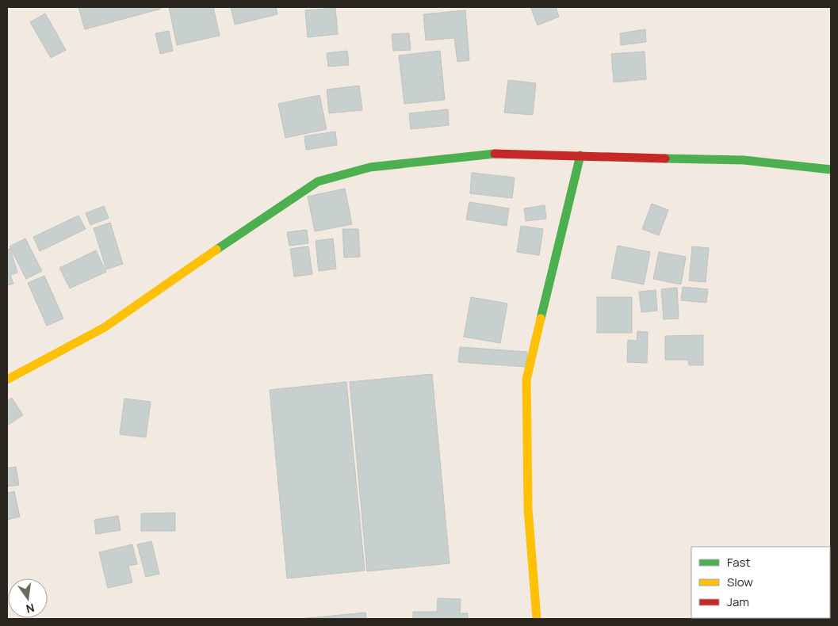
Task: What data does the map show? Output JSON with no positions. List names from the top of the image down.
{
  "legend": ["Fast", "Slow", "Jam"],
  "north": "bottom"
}
